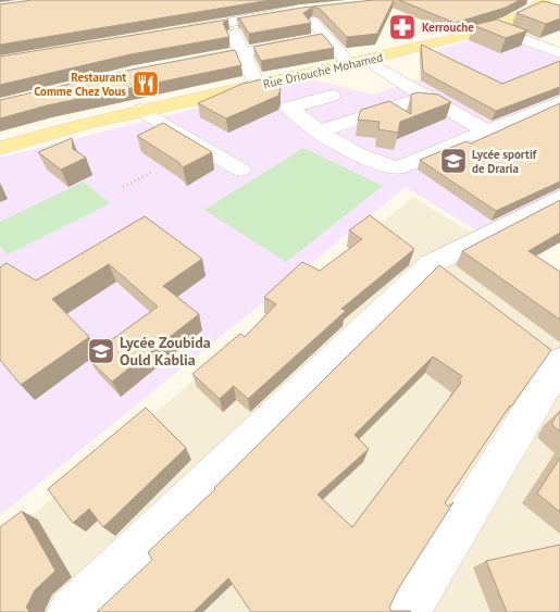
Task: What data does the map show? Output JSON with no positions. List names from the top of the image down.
{
  "streets": {
    "main road": ["Rue Driouche Mohamed"]
  },
  "places": {
    "pharmacy": ["Kerrouche"],
    "restaurant": ["Restaurant Comme Chez Vous"],
    "school or university": ["Lycée sportif de Draria", "Lycée Zoubida Ould Kablia"]
  }
}
